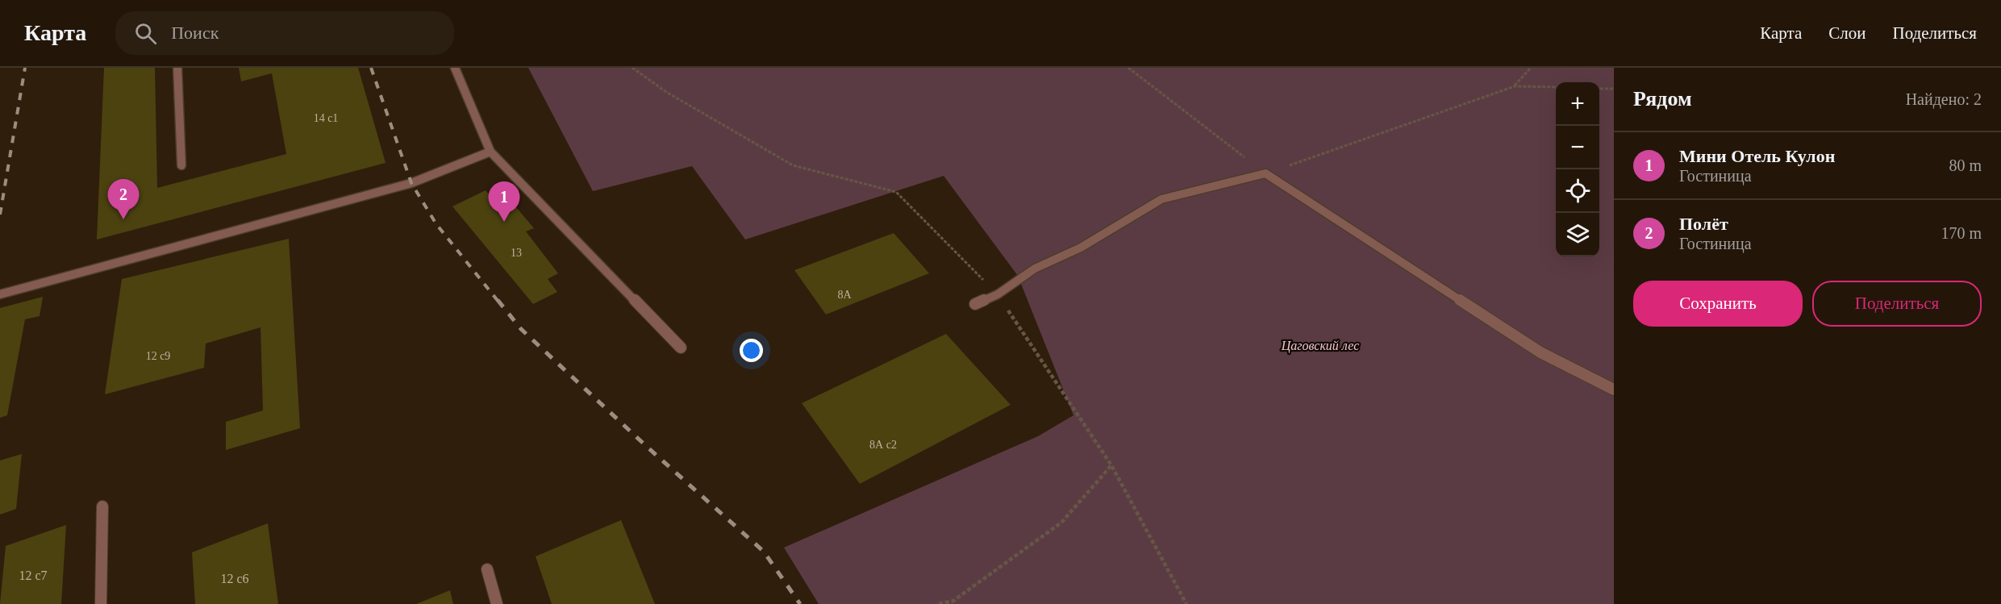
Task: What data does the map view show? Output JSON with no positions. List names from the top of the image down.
{
  "parks": ["Цаговский лес"],
  "house_numbers": [
    "14 с1",
    "13",
    "8А",
    "12 с9",
    "8А с2",
    "12 с7",
    "12 с6"
  ],
  "page": {
    "header": "Карта",
    "search": "Поиск",
    "nav": ["Карта", "Слои", "Поделиться"],
    "heading": ["Рядом", "Найдено: 2"],
    "map_buttons": ["+", "−"],
    "list": [
      {
        "mark": "1",
        "name": "Мини Отель Кулон",
        "note": "Гостиница",
        "value": "80 m"
      },
      {
        "mark": "2",
        "name": "Полёт",
        "note": "Гостиница",
        "value": "170 m"
      }
    ],
    "pins": ["2", "1"],
    "buttons": ["Сохранить", "Поделиться"]
  }
}
